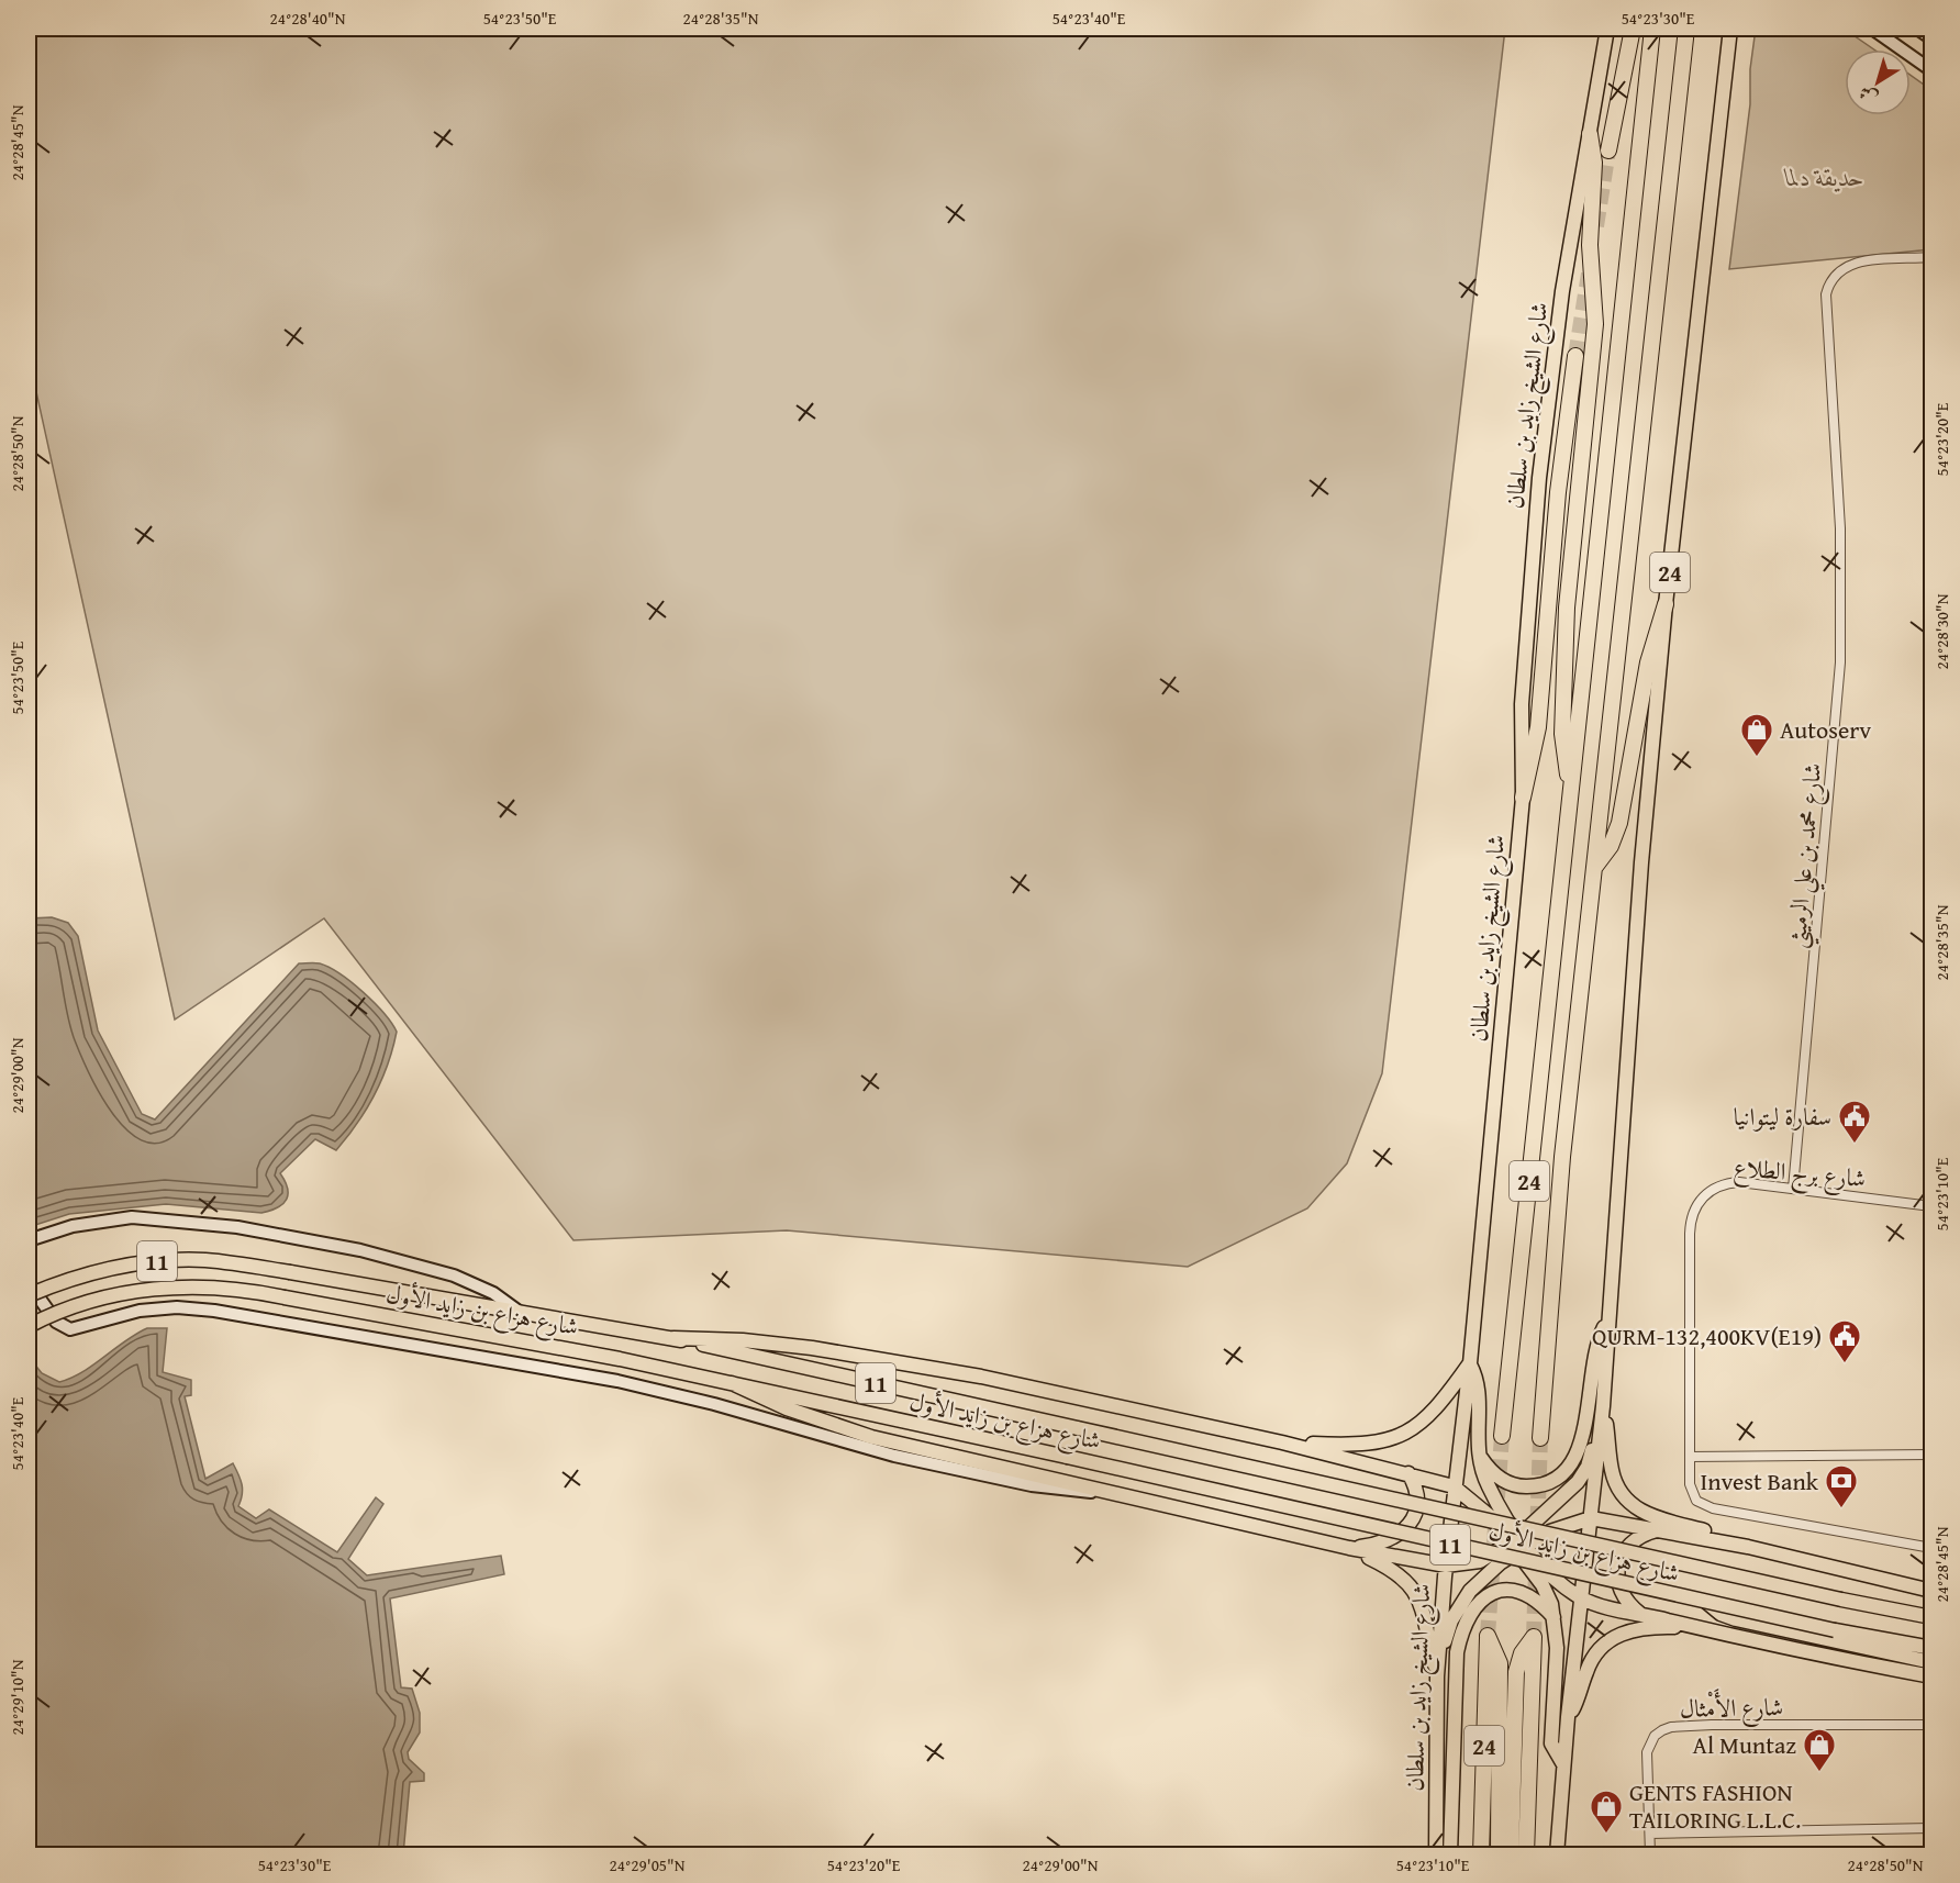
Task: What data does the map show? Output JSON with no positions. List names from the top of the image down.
{
  "streets": {
    "highway": ["24"],
    "main road": ["شارع الشيخ زايد بن سلطان", "11", "شارع هزاع بن زايد الأول"],
    "street": ["شارع محمد بن علي الرميثي", "شارع برج الطلاع", "شارع الأَمْثال"]
  },
  "crossings": [
    ["شارع الشيخ زايد بن سلطان", "24"],
    ["شارع محمد بن علي الرميثي", "شارع برج الطلاع"]
  ],
  "parks": ["حديقة دلما"],
  "places": {
    "shop": ["Autoserv", "Al Muntaz", "GENTS FASHION TAILORING L.L.C."],
    "public building": ["سفارة ليتوانيا", "QURM-132,400KV(E19)"],
    "bank": ["Invest Bank"]
  },
  "north": "bottom left",
  "coordinates": [
    "24°28'40\"N",
    "54°23'50\"E",
    "24°28'35\"N",
    "54°23'40\"E",
    "54°23'30\"E",
    "24°28'45\"N",
    "54°23'20\"E",
    "24°28'50\"N",
    "24°28'30\"N",
    "24°29'00\"N",
    "54°23'10\"E",
    "24°29'10\"N",
    "24°29'05\"N"
  ]
}
